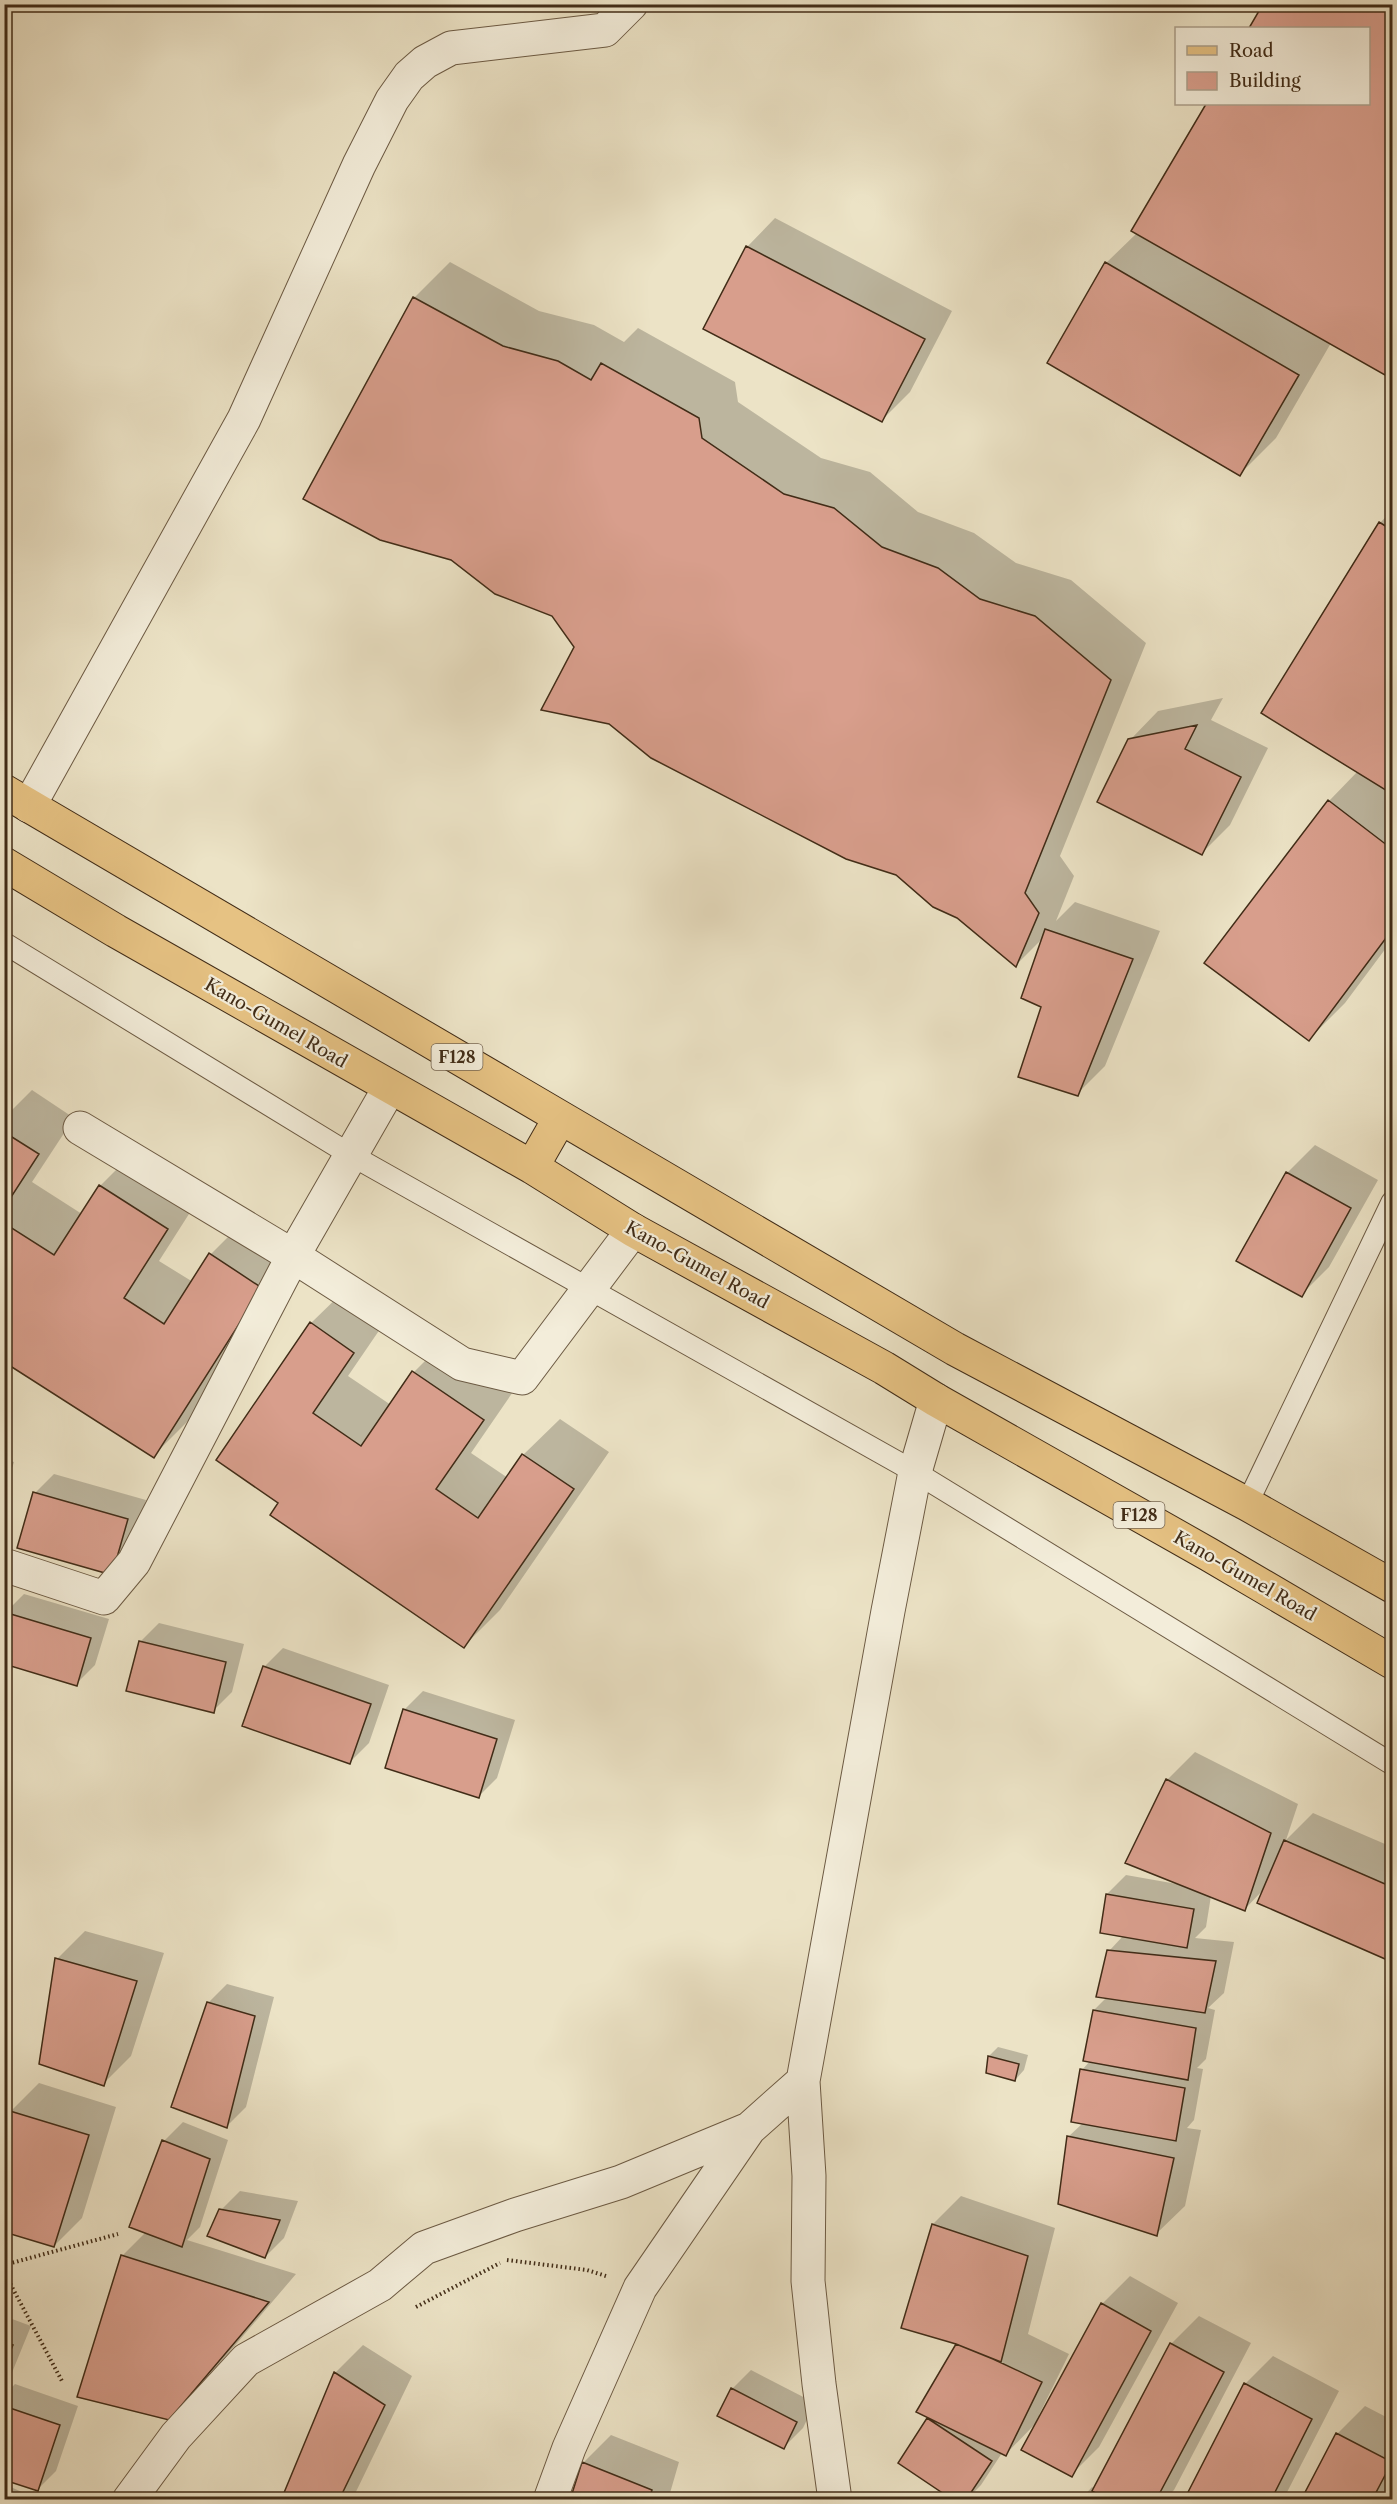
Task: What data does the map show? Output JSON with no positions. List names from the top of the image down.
{
  "streets": {
    "main road": ["Kano-Gumel Road", "F128"]
  },
  "legend": ["Road", "Building"]
}
